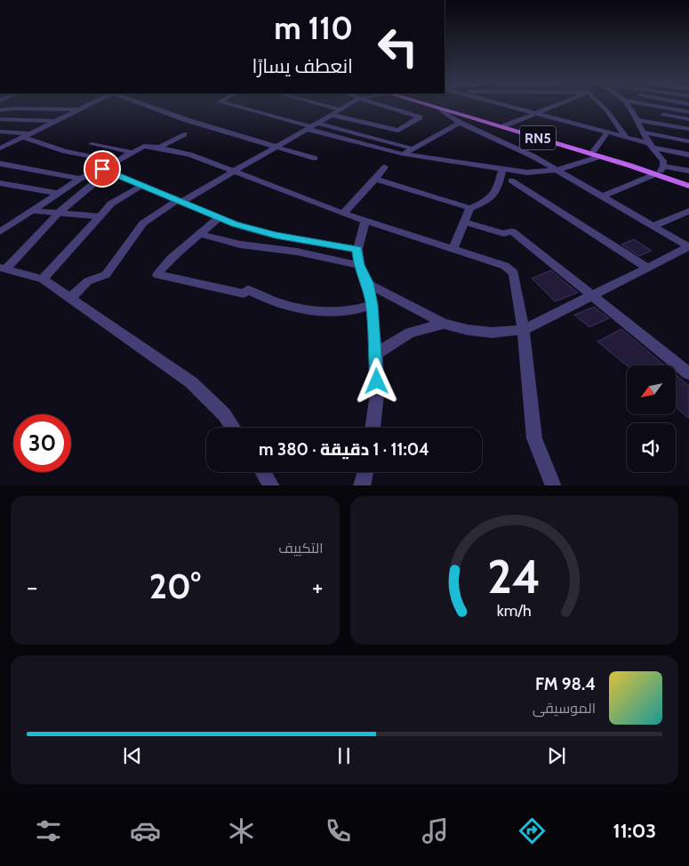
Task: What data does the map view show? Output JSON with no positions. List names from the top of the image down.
{
  "streets": {
    "main road": ["RN5"]
  },
  "north": "bottom left",
  "page": {
    "turn": ["110 m", "انعطف يسارًا"],
    "limit": "30",
    "trip": "11:04 · 1 دقيقة · 380 m",
    "tile": "التكييف",
    "heat": ["−", "20°", "+"],
    "song": ["98.4 FM", "الموسيقى"],
    "tabs": "11:03",
    "gauge": ["24", "km/h"]
  }
}
